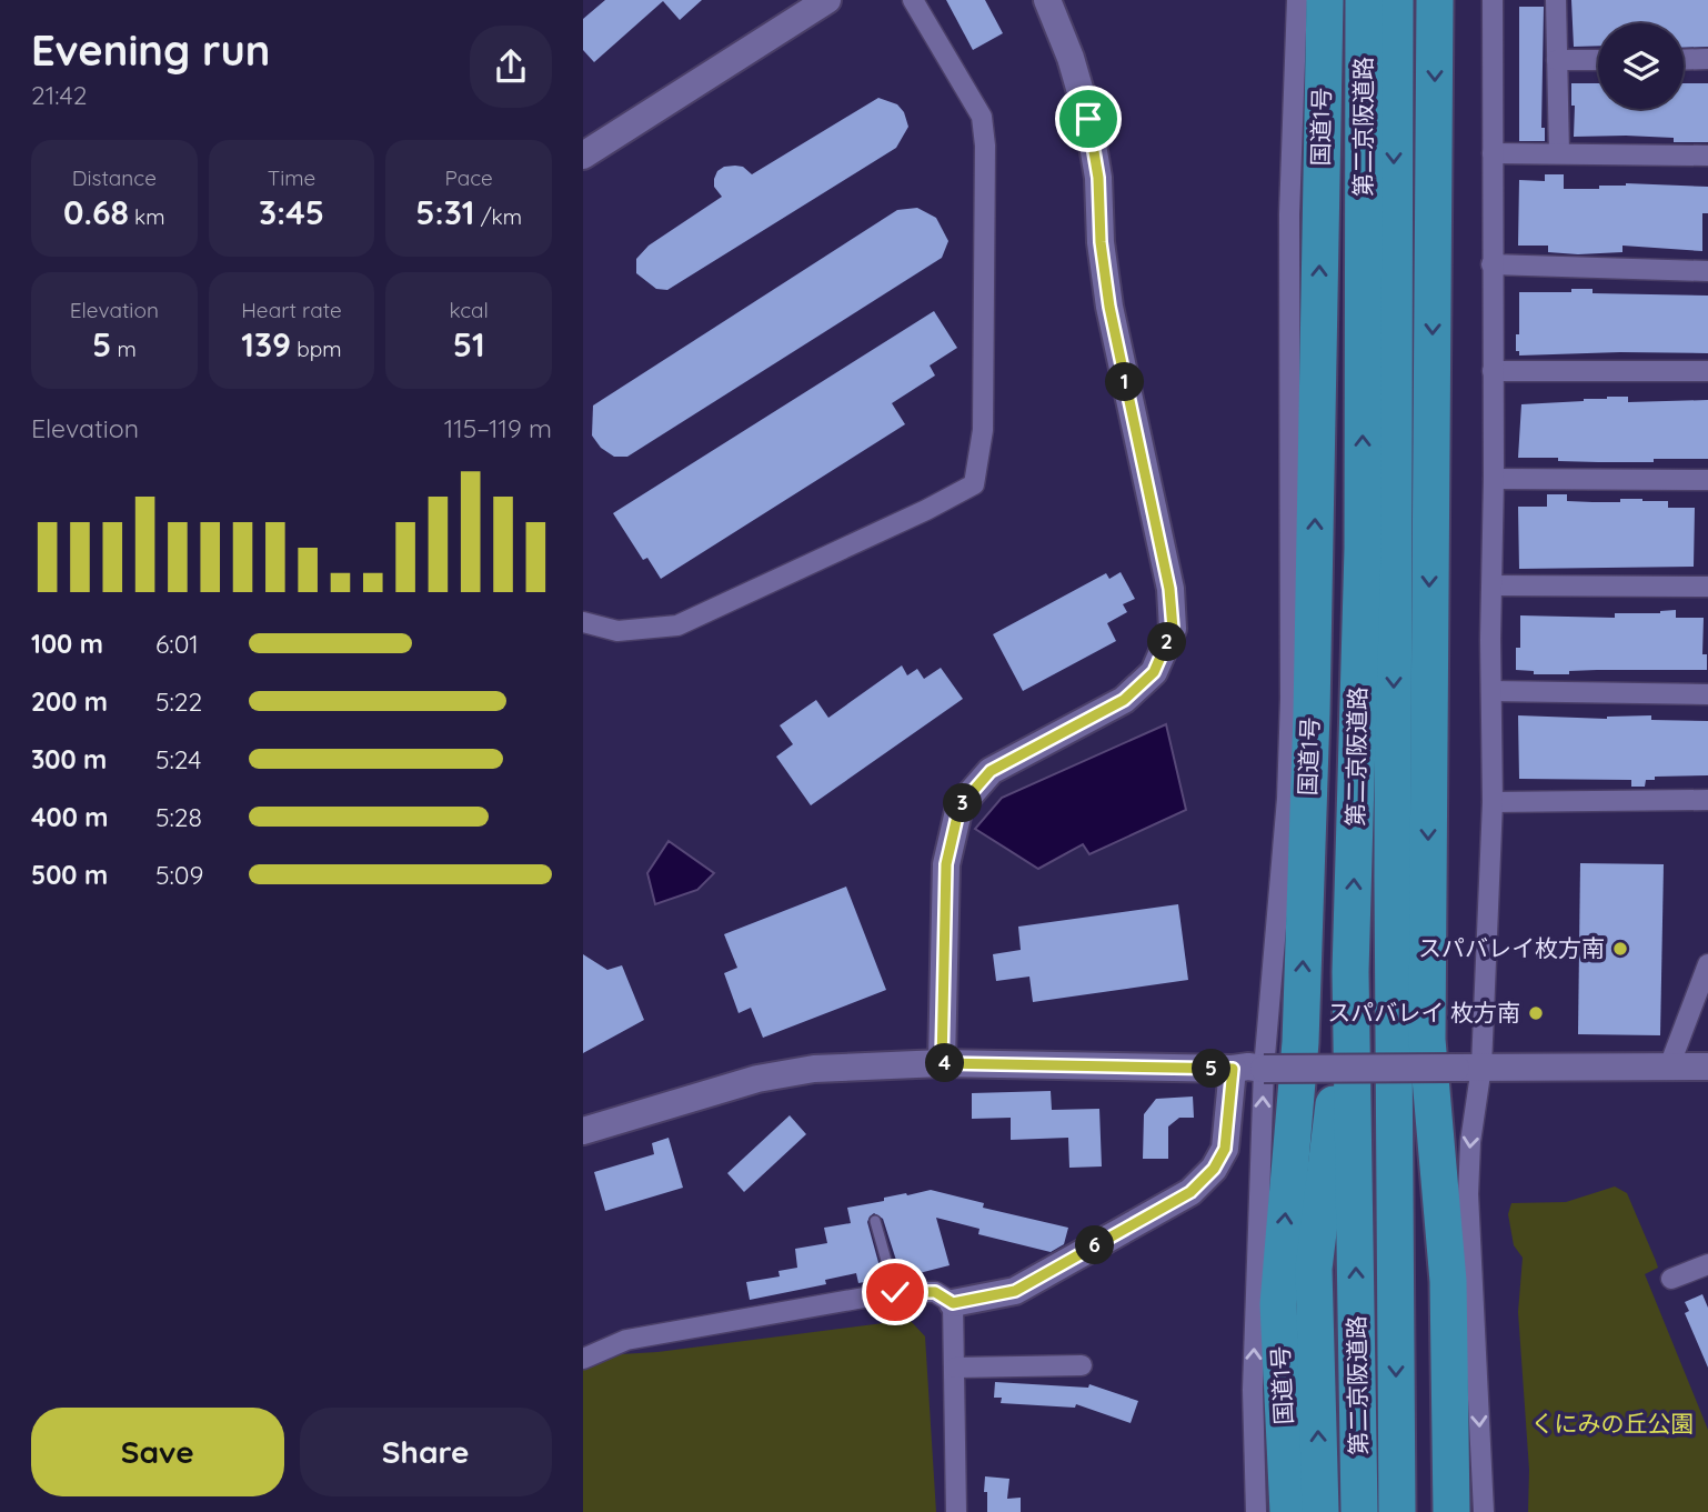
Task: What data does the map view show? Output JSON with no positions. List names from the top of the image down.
{
  "streets": {
    "highway": ["国道1号", "第二京阪道路"]
  },
  "parks": ["くにみの丘公園"],
  "places": ["スパバレイ枚方南", "スパバレイ 枚方南"],
  "page": {
    "heading": ["Evening run", "21:42"],
    "stats": [
      ["Distance", "0.68 km"],
      ["Time", "3:45"],
      ["Pace", "5:31 /km"],
      ["Elevation", "5 m"],
      ["Heart rate", "139 bpm"],
      ["kcal", "51"]
    ],
    "pins": [
      "1",
      "2",
      "3",
      "4",
      "5",
      "6"
    ],
    "chart": ["Elevation", "115–119 m"],
    "list": [
      {
        "name": "100 m",
        "note": "6:01"
      },
      {
        "name": "200 m",
        "note": "5:22"
      },
      {
        "name": "300 m",
        "note": "5:24"
      },
      {
        "name": "400 m",
        "note": "5:28"
      },
      {
        "name": "500 m",
        "note": "5:09"
      }
    ],
    "buttons": ["Save", "Share"]
  }
}
